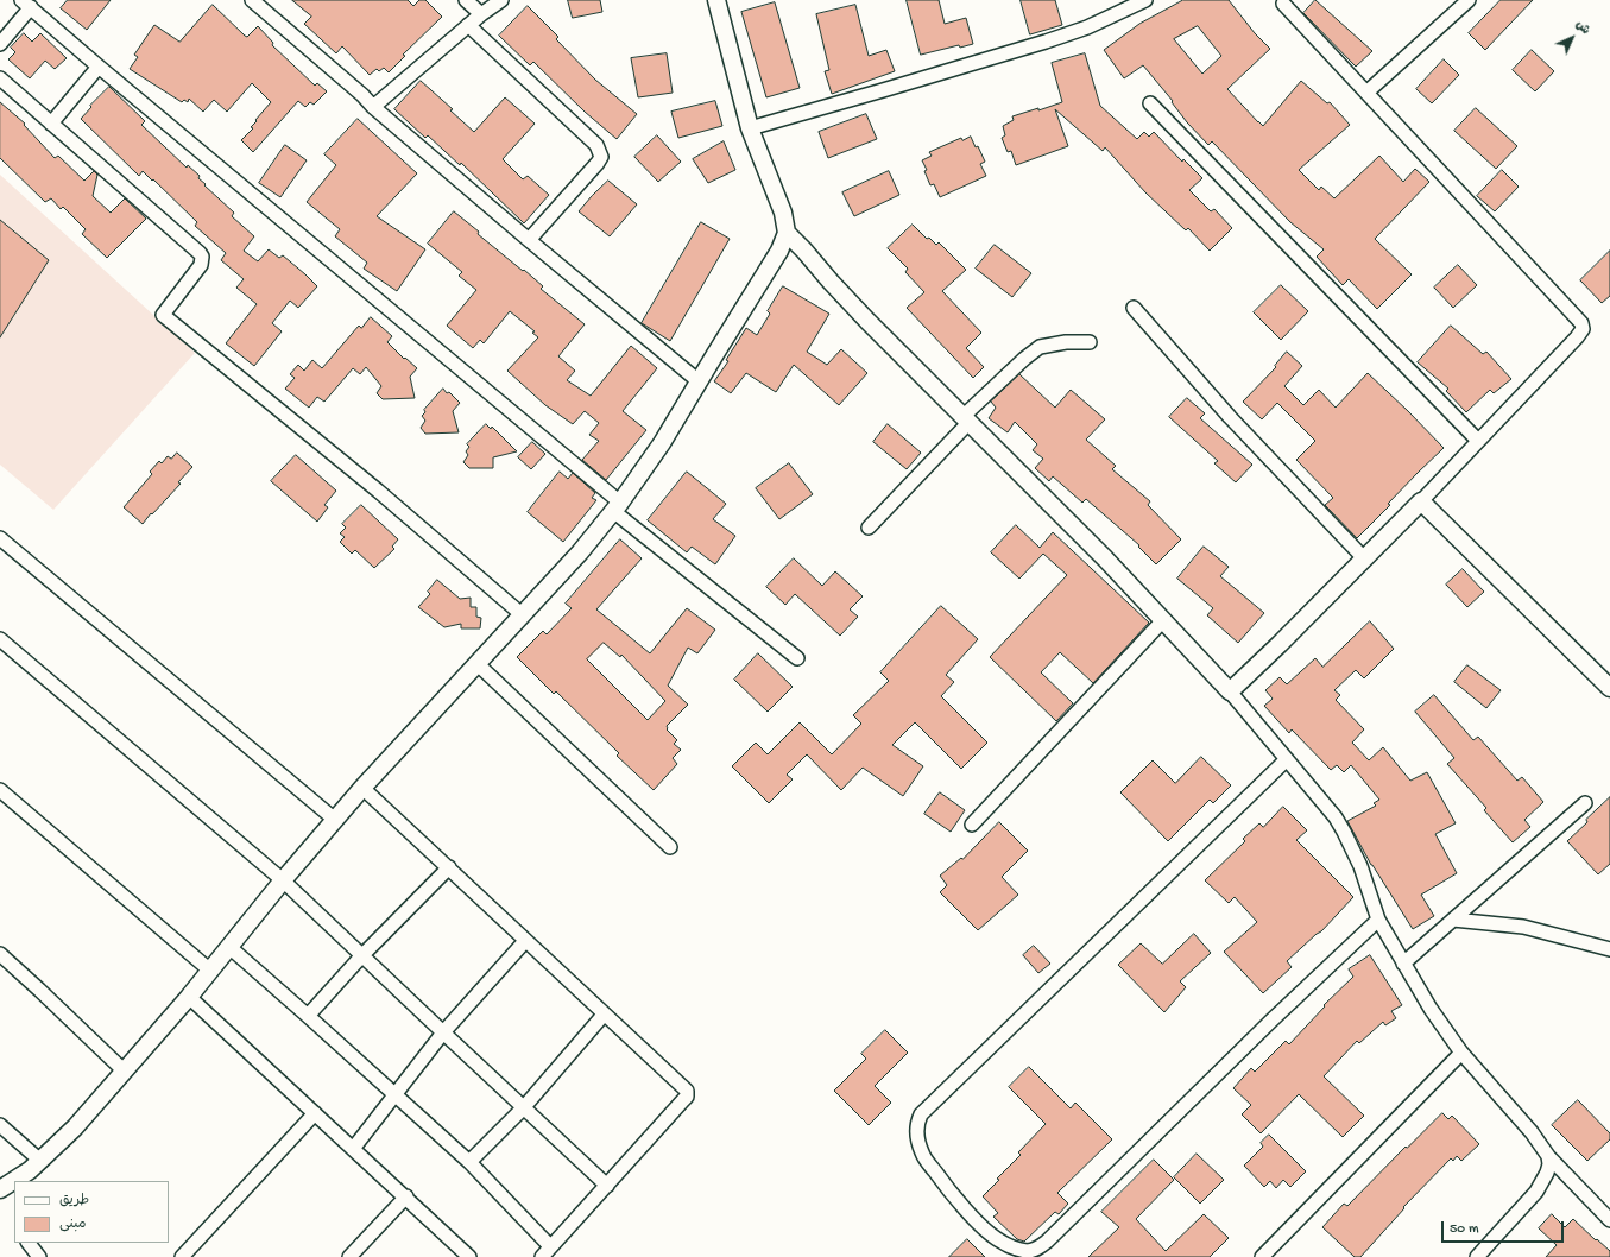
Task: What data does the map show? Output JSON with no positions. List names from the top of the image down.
{
  "legend": ["طريق", "مبنى"],
  "scale_bar": "50 m",
  "north": "top right"
}
